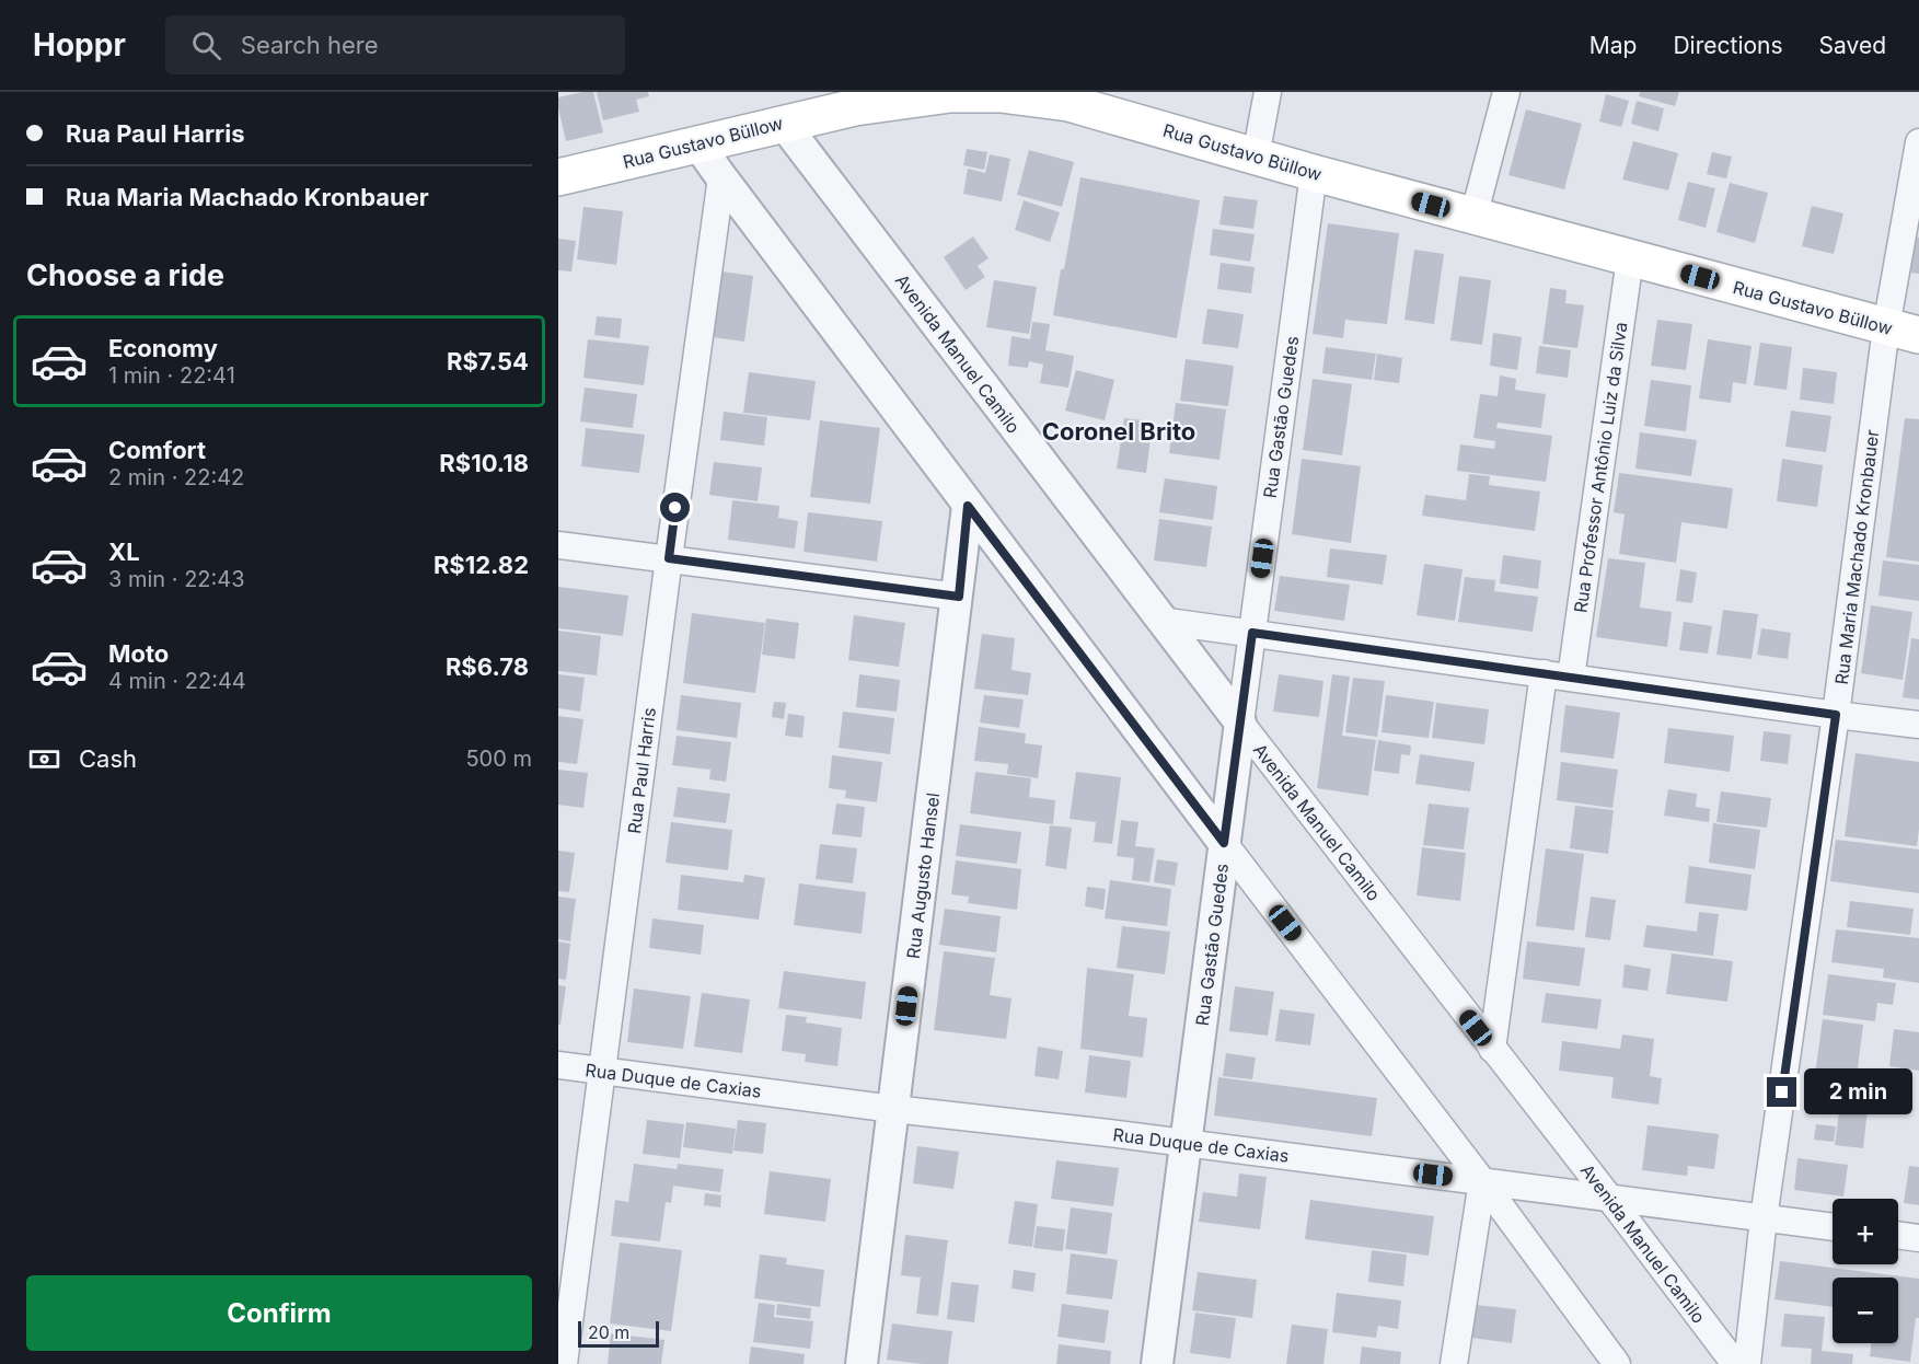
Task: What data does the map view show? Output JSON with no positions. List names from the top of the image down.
{
  "streets": {
    "main road": ["Rua Gustavo Büllow"],
    "street": [
      "Avenida Manuel Camilo",
      "Rua Gastão Guedes",
      "Rua Professor Antônio Luiz da Silva",
      "Rua Maria Machado Kronbauer",
      "Rua Paul Harris",
      "Rua Augusto Hansel",
      "Rua Duque de Caxias"
    ]
  },
  "crossings": [
    ["Rua Gustavo Büllow", "Avenida Manuel Camilo"],
    ["Rua Gustavo Büllow", "Rua Gastão Guedes"],
    ["Rua Gustavo Büllow", "Rua Professor Antônio Luiz da Silva"],
    ["Rua Gustavo Büllow", "Rua Maria Machado Kronbauer"],
    ["Avenida Manuel Camilo", "Rua Gastão Guedes"],
    ["Avenida Manuel Camilo", "Rua Duque de Caxias"],
    ["Rua Gastão Guedes", "Rua Duque de Caxias"],
    ["Rua Maria Machado Kronbauer", "Rua Duque de Caxias"],
    ["Rua Paul Harris", "Rua Duque de Caxias"],
    ["Rua Augusto Hansel", "Rua Duque de Caxias"]
  ],
  "districts": ["Coronel Brito"],
  "scale_bar": "20 m",
  "page": {
    "header": "Hoppr",
    "search": "Search here",
    "nav": ["Map", "Directions", "Saved"],
    "banner": ["Rua Paul Harris", "Rua Maria Machado Kronbauer"],
    "heading": "Choose a ride",
    "list": [
      {
        "name": "Economy",
        "note": "1 min · 22:41",
        "value": "R$7.54"
      },
      {
        "name": "Comfort",
        "note": "2 min · 22:42",
        "value": "R$10.18"
      },
      {
        "name": "XL",
        "note": "3 min · 22:43",
        "value": "R$12.82"
      },
      {
        "name": "Moto",
        "note": "4 min · 22:44",
        "value": "R$6.78"
      }
    ],
    "pay": ["Cash", "500 m"],
    "bubble": "2 min",
    "map_buttons": ["+", "−"],
    "buttons": "Confirm",
    "scale": "20 m"
  }
}
